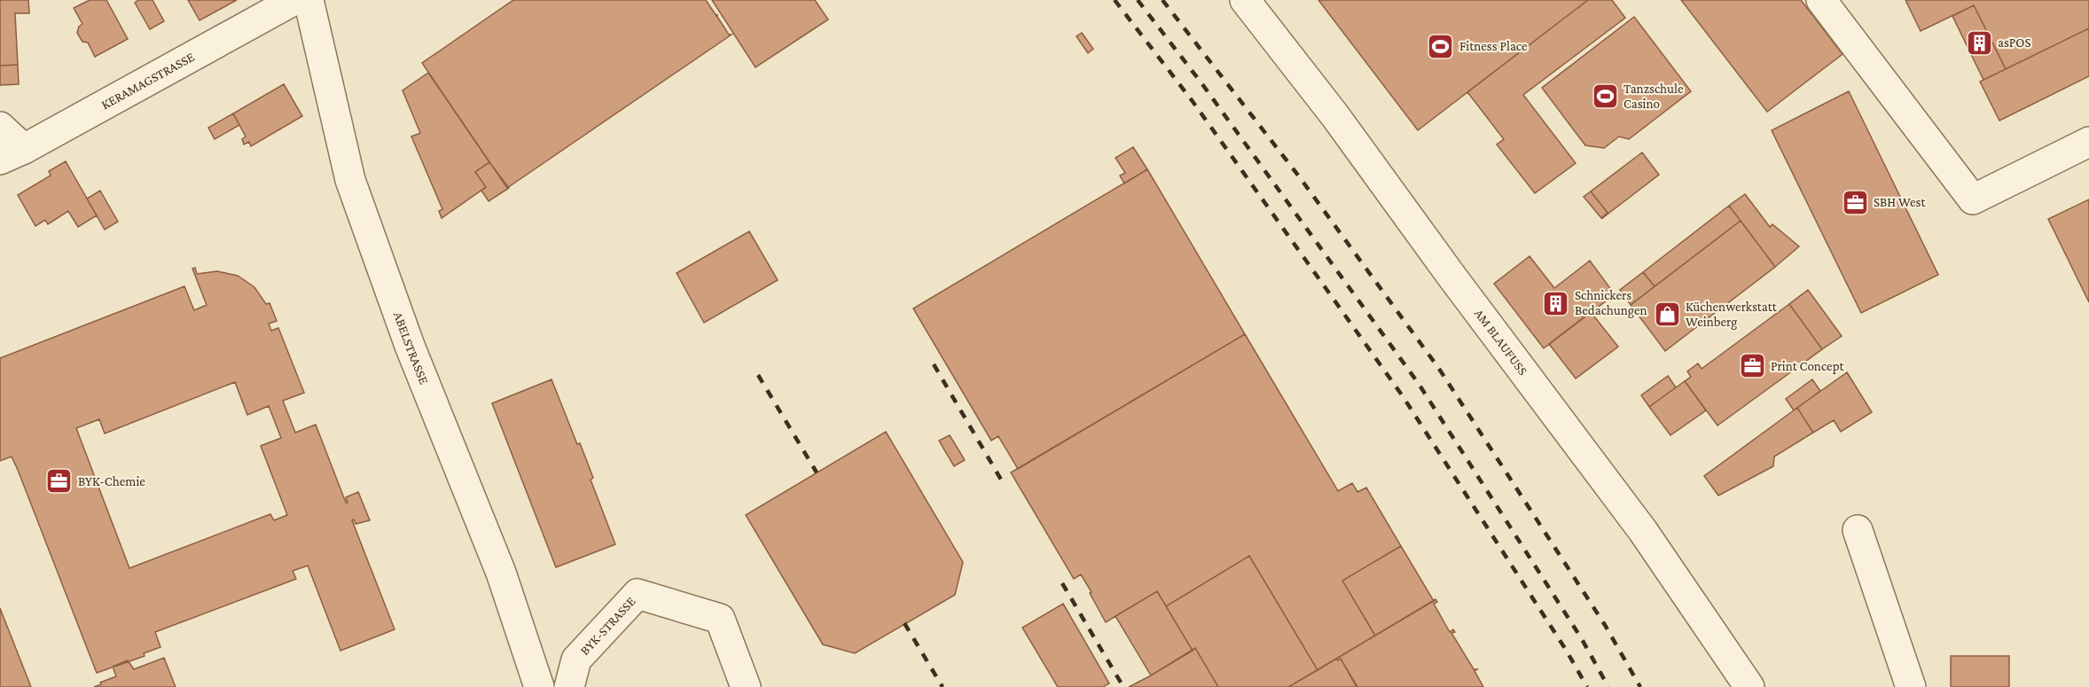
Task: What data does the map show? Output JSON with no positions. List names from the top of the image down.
{
  "streets": {
    "street": [
      "KERAMAGSTRASSE",
      "AM BLAUFUSS",
      "ABELSTRASSE",
      "BYK-STRASSE"
    ]
  },
  "places": {
    "building": ["asPOS", "Schnickers Bedachungen"],
    "sports": ["Fitness Place", "Tanzschule Casino"],
    "office": ["SBH West", "Print Concept", "BYK-Chemie"],
    "shop": ["Küchenwerkstatt Weinberg"]
  }
}
